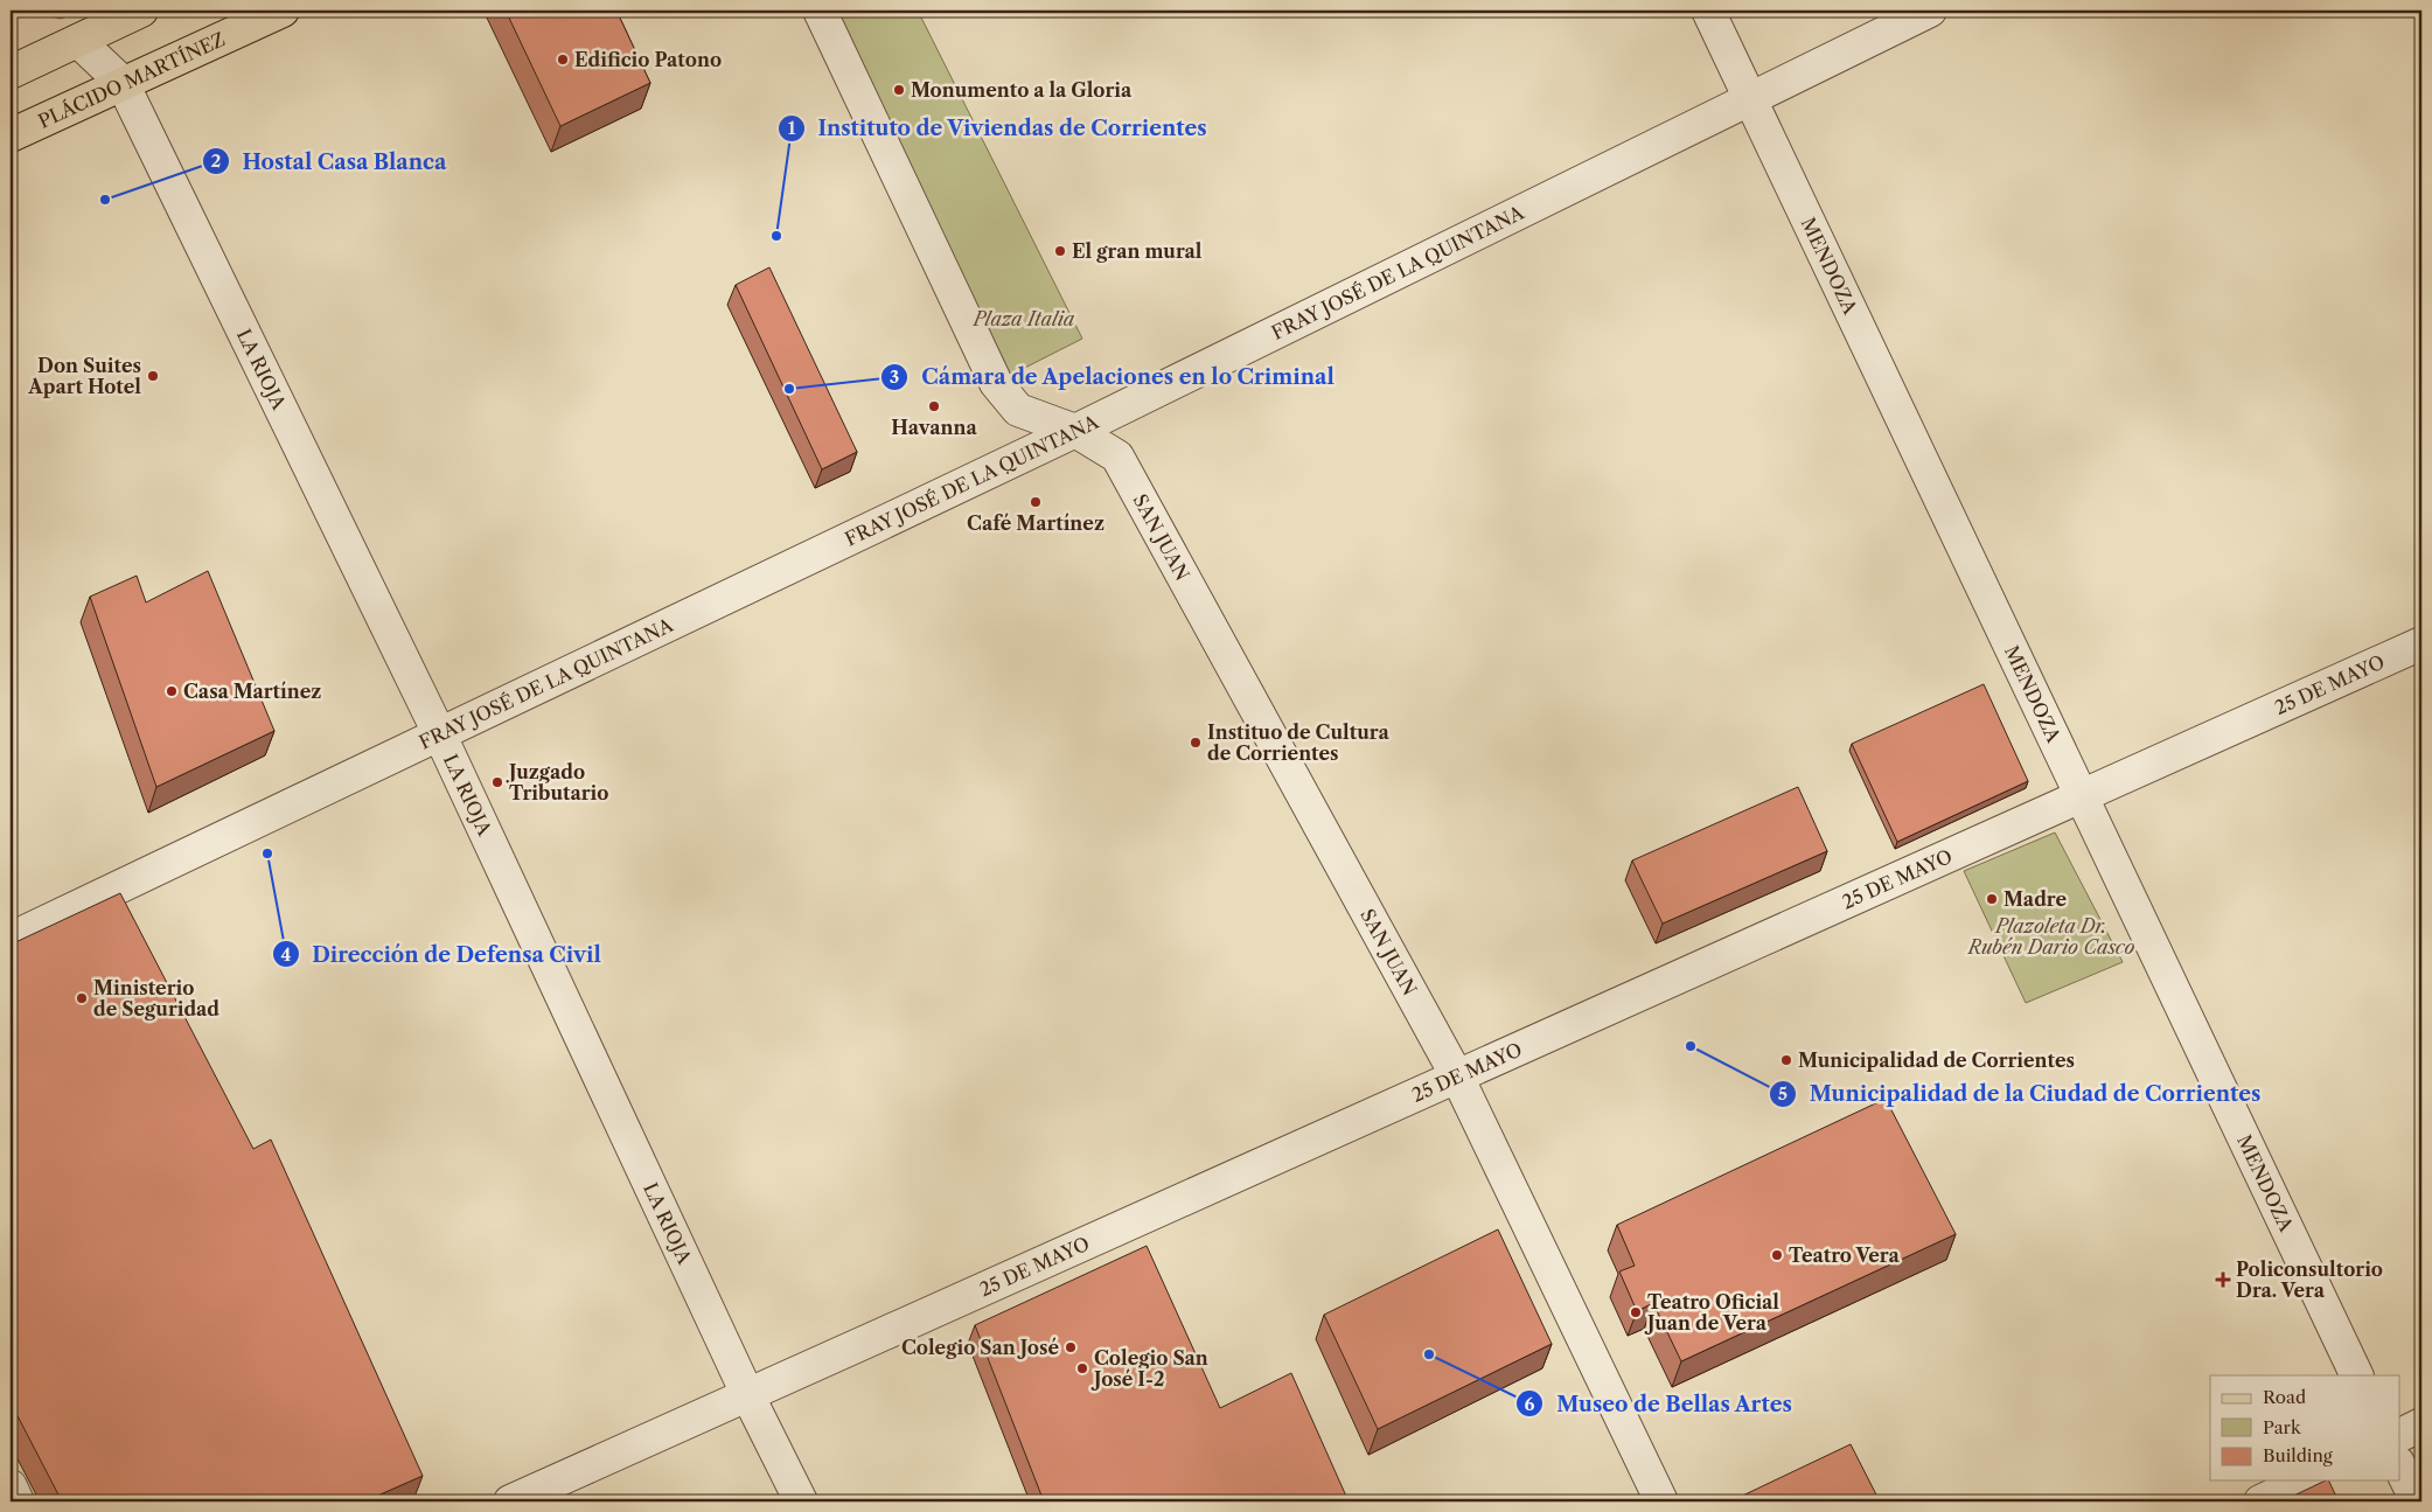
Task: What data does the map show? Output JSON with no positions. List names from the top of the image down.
{
  "streets": {
    "main road": ["PLÁCIDO MARTÍNEZ"],
    "street": [
      "MENDOZA",
      "FRAY JOSÉ DE LA QUINTANA",
      "LA RIOJA",
      "SAN JUAN",
      "25 DE MAYO"
    ]
  },
  "crossings": [
    ["PLÁCIDO MARTÍNEZ", "LA RIOJA"],
    ["MENDOZA", "FRAY JOSÉ DE LA QUINTANA"],
    ["MENDOZA", "25 DE MAYO"],
    ["FRAY JOSÉ DE LA QUINTANA", "LA RIOJA"],
    ["FRAY JOSÉ DE LA QUINTANA", "SAN JUAN"],
    ["LA RIOJA", "25 DE MAYO"],
    ["SAN JUAN", "25 DE MAYO"]
  ],
  "parks": ["Plaza Italia", "Plazoleta Dr. Rubén Dario Casco"],
  "places": {
    "other": [
      "Edificio Patono",
      "Monumento a la Gloria",
      "Hostal Casa Blanca",
      "Instituto de Viviendas de Corrientes",
      "El gran mural",
      "Don Suites Apart Hotel",
      "Cámara de Apelaciones en lo Criminal",
      "Havanna",
      "Café Martínez",
      "Casa Martínez",
      "Instituo de Cultura de Corrientes",
      "Juzgado Tributario",
      "Dirección de Defensa Civil",
      "Madre",
      "Ministerio de Seguridad",
      "Municipalidad de la Ciudad de Corrientes",
      "Municipalidad de Corrientes",
      "Teatro Vera",
      "Teatro Oficial Juan de Vera",
      "Colegio San José",
      "Museo de Bellas Artes",
      "Colegio San José I-2"
    ],
    "health": ["Policonsultorio Dra. Vera"]
  },
  "legend": ["Road", "Park", "Building"]
}
